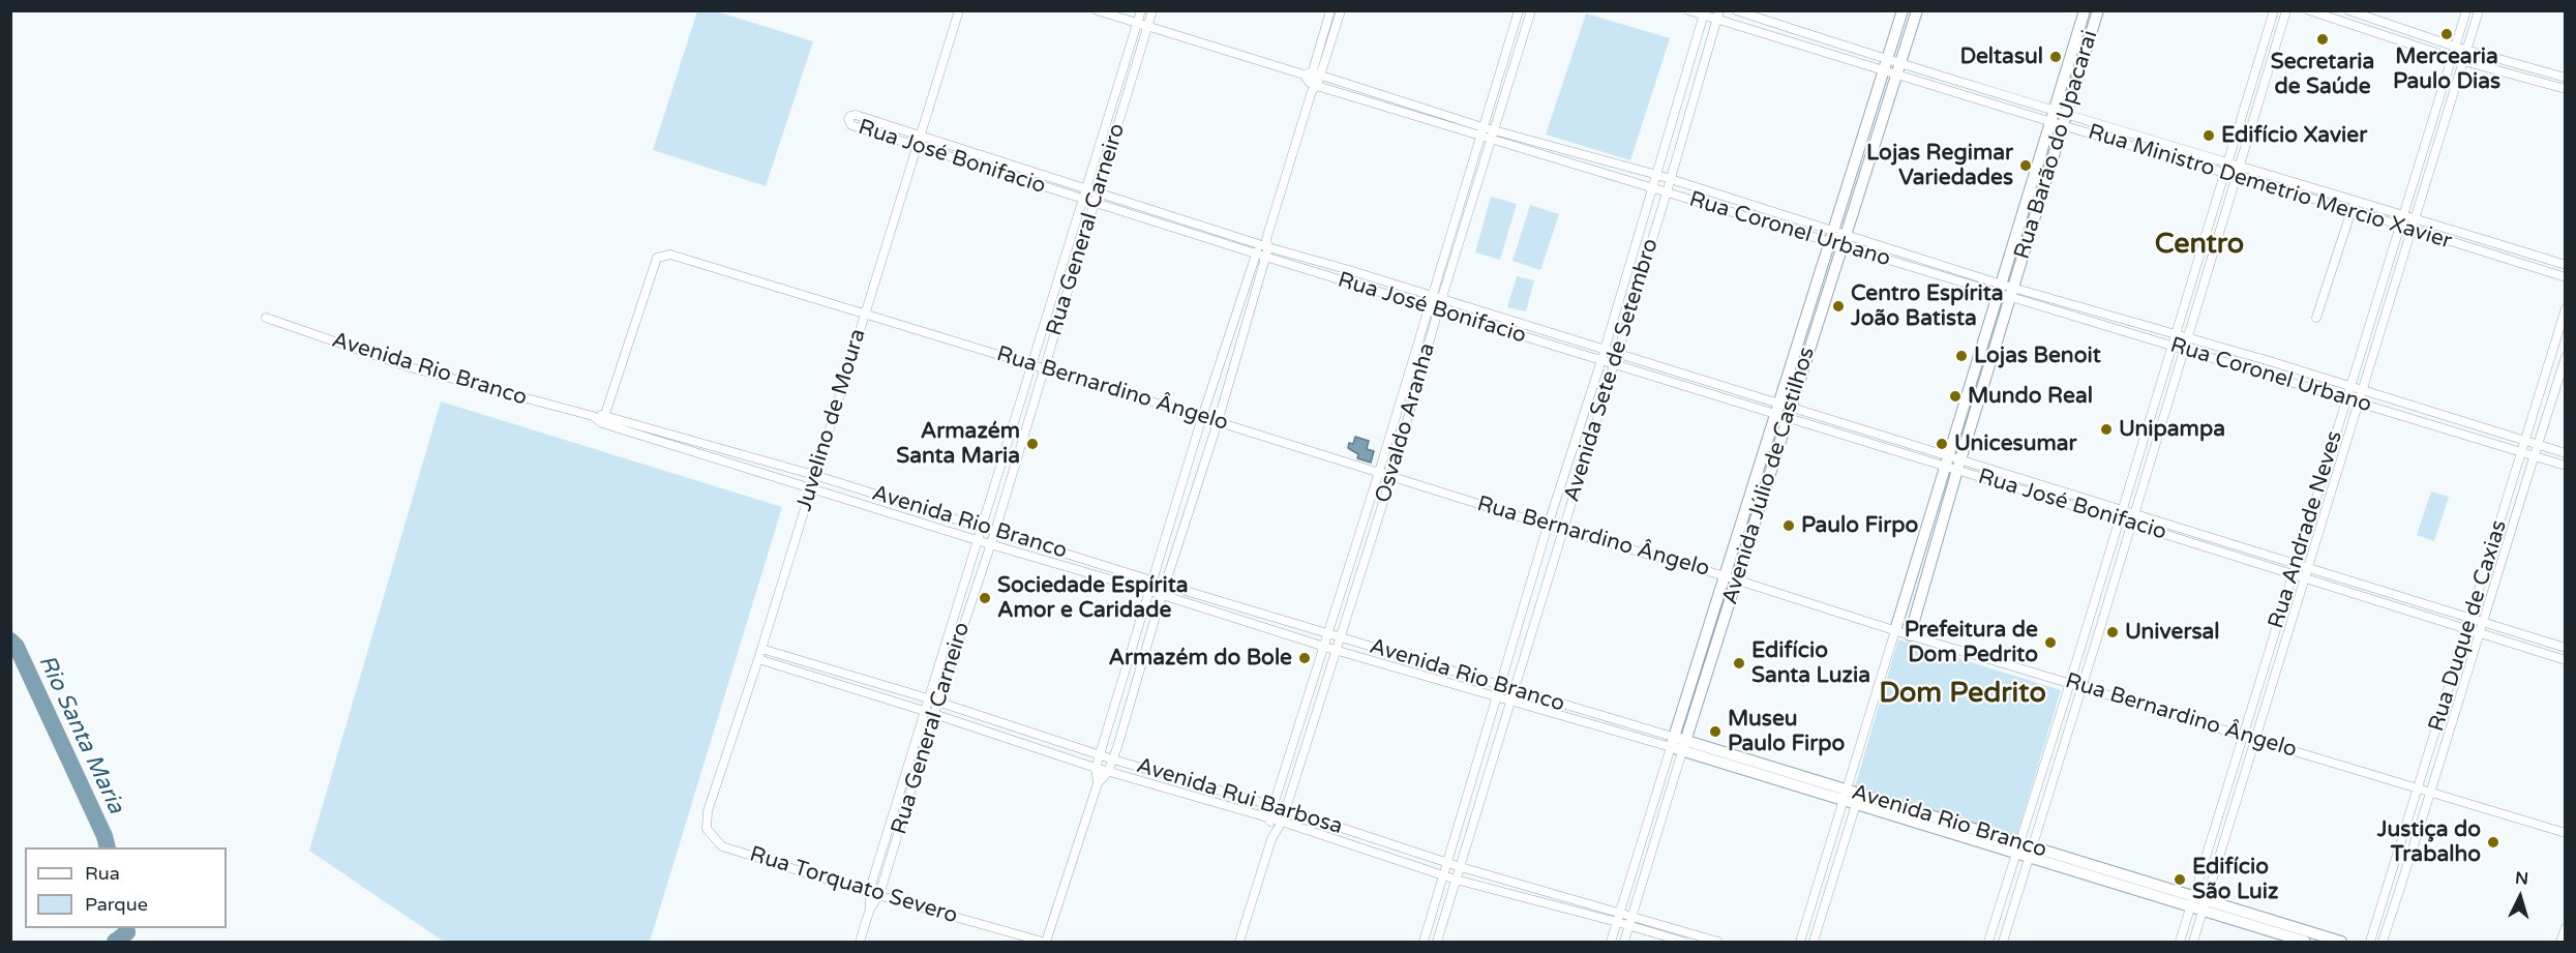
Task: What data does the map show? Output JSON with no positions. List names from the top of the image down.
{
  "streets": {
    "street": [
      "Rua Barão do Upacarai",
      "Rua José Bonifacio",
      "Rua Ministro Demetrio Mercio Xavier",
      "Rua General Carneiro",
      "Rua Coronel Urbano",
      "Avenida Rio Branco",
      "Avenida Sete de Setembro",
      "Rua Bernardino Ângelo",
      "Juvelino de Moura",
      "Osvaldo Aranha",
      "Avenida Júlio de Castilhos",
      "Rua Andrade Neves",
      "Rua Duque de Caxias",
      "Avenida Rui Barbosa",
      "Rua Torquato Severo"
    ]
  },
  "crossings": [
    ["Rua Barão do Upacarai", "Rua José Bonifacio"],
    ["Rua Barão do Upacarai", "Rua Ministro Demetrio Mercio Xavier"],
    ["Rua Barão do Upacarai", "Rua Coronel Urbano"],
    ["Rua Barão do Upacarai", "Avenida Rio Branco"],
    ["Rua Barão do Upacarai", "Rua Bernardino Ângelo"],
    ["Rua José Bonifacio", "Rua General Carneiro"],
    ["Rua José Bonifacio", "Avenida Sete de Setembro"],
    ["Rua José Bonifacio", "Juvelino de Moura"],
    ["Rua José Bonifacio", "Osvaldo Aranha"],
    ["Rua José Bonifacio", "Avenida Júlio de Castilhos"],
    ["Rua José Bonifacio", "Rua Andrade Neves"],
    ["Rua José Bonifacio", "Rua Duque de Caxias"],
    ["Rua Ministro Demetrio Mercio Xavier", "Avenida Sete de Setembro"],
    ["Rua Ministro Demetrio Mercio Xavier", "Avenida Júlio de Castilhos"],
    ["Rua Ministro Demetrio Mercio Xavier", "Rua Andrade Neves"],
    ["Rua General Carneiro", "Rua Coronel Urbano"],
    ["Rua General Carneiro", "Avenida Rio Branco"],
    ["Rua General Carneiro", "Rua Bernardino Ângelo"],
    ["Rua General Carneiro", "Avenida Rui Barbosa"],
    ["Rua General Carneiro", "Rua Torquato Severo"],
    ["Rua Coronel Urbano", "Avenida Sete de Setembro"],
    ["Rua Coronel Urbano", "Osvaldo Aranha"],
    ["Rua Coronel Urbano", "Avenida Júlio de Castilhos"],
    ["Rua Coronel Urbano", "Rua Andrade Neves"],
    ["Rua Coronel Urbano", "Rua Duque de Caxias"],
    ["Avenida Rio Branco", "Avenida Sete de Setembro"],
    ["Avenida Rio Branco", "Rua Bernardino Ângelo"],
    ["Avenida Rio Branco", "Juvelino de Moura"],
    ["Avenida Rio Branco", "Osvaldo Aranha"],
    ["Avenida Rio Branco", "Avenida Júlio de Castilhos"],
    ["Avenida Rio Branco", "Rua Andrade Neves"],
    ["Avenida Sete de Setembro", "Rua Bernardino Ângelo"],
    ["Avenida Sete de Setembro", "Avenida Rui Barbosa"],
    ["Rua Bernardino Ângelo", "Juvelino de Moura"],
    ["Rua Bernardino Ângelo", "Osvaldo Aranha"],
    ["Rua Bernardino Ângelo", "Avenida Júlio de Castilhos"],
    ["Rua Bernardino Ângelo", "Rua Andrade Neves"],
    ["Rua Bernardino Ângelo", "Rua Duque de Caxias"],
    ["Juvelino de Moura", "Avenida Rui Barbosa"],
    ["Juvelino de Moura", "Rua Torquato Severo"],
    ["Osvaldo Aranha", "Avenida Rui Barbosa"],
    ["Avenida Júlio de Castilhos", "Avenida Rui Barbosa"]
  ],
  "districts": ["Centro", "Dom Pedrito"],
  "water": ["Rio Santa Maria"],
  "places": [
    "Mercearia Paulo Dias",
    "Secretaria de Saúde",
    "Deltasul",
    "Edifício Xavier",
    "Lojas Regimar Variedades",
    "Centro Espírita João Batista",
    "Lojas Benoit",
    "Mundo Real",
    "Unipampa",
    "Armazém Santa Maria",
    "Unicesumar",
    "Paulo Firpo",
    "Sociedade Espírita Amor e Caridade",
    "Universal",
    "Prefeitura de Dom Pedrito",
    "Armazém do Bole",
    "Edifício Santa Luzia",
    "Museu Paulo Firpo",
    "Justiça do Trabalho",
    "Edifício São Luiz"
  ],
  "legend": ["Rua", "Parque"],
  "north": "top"
}
